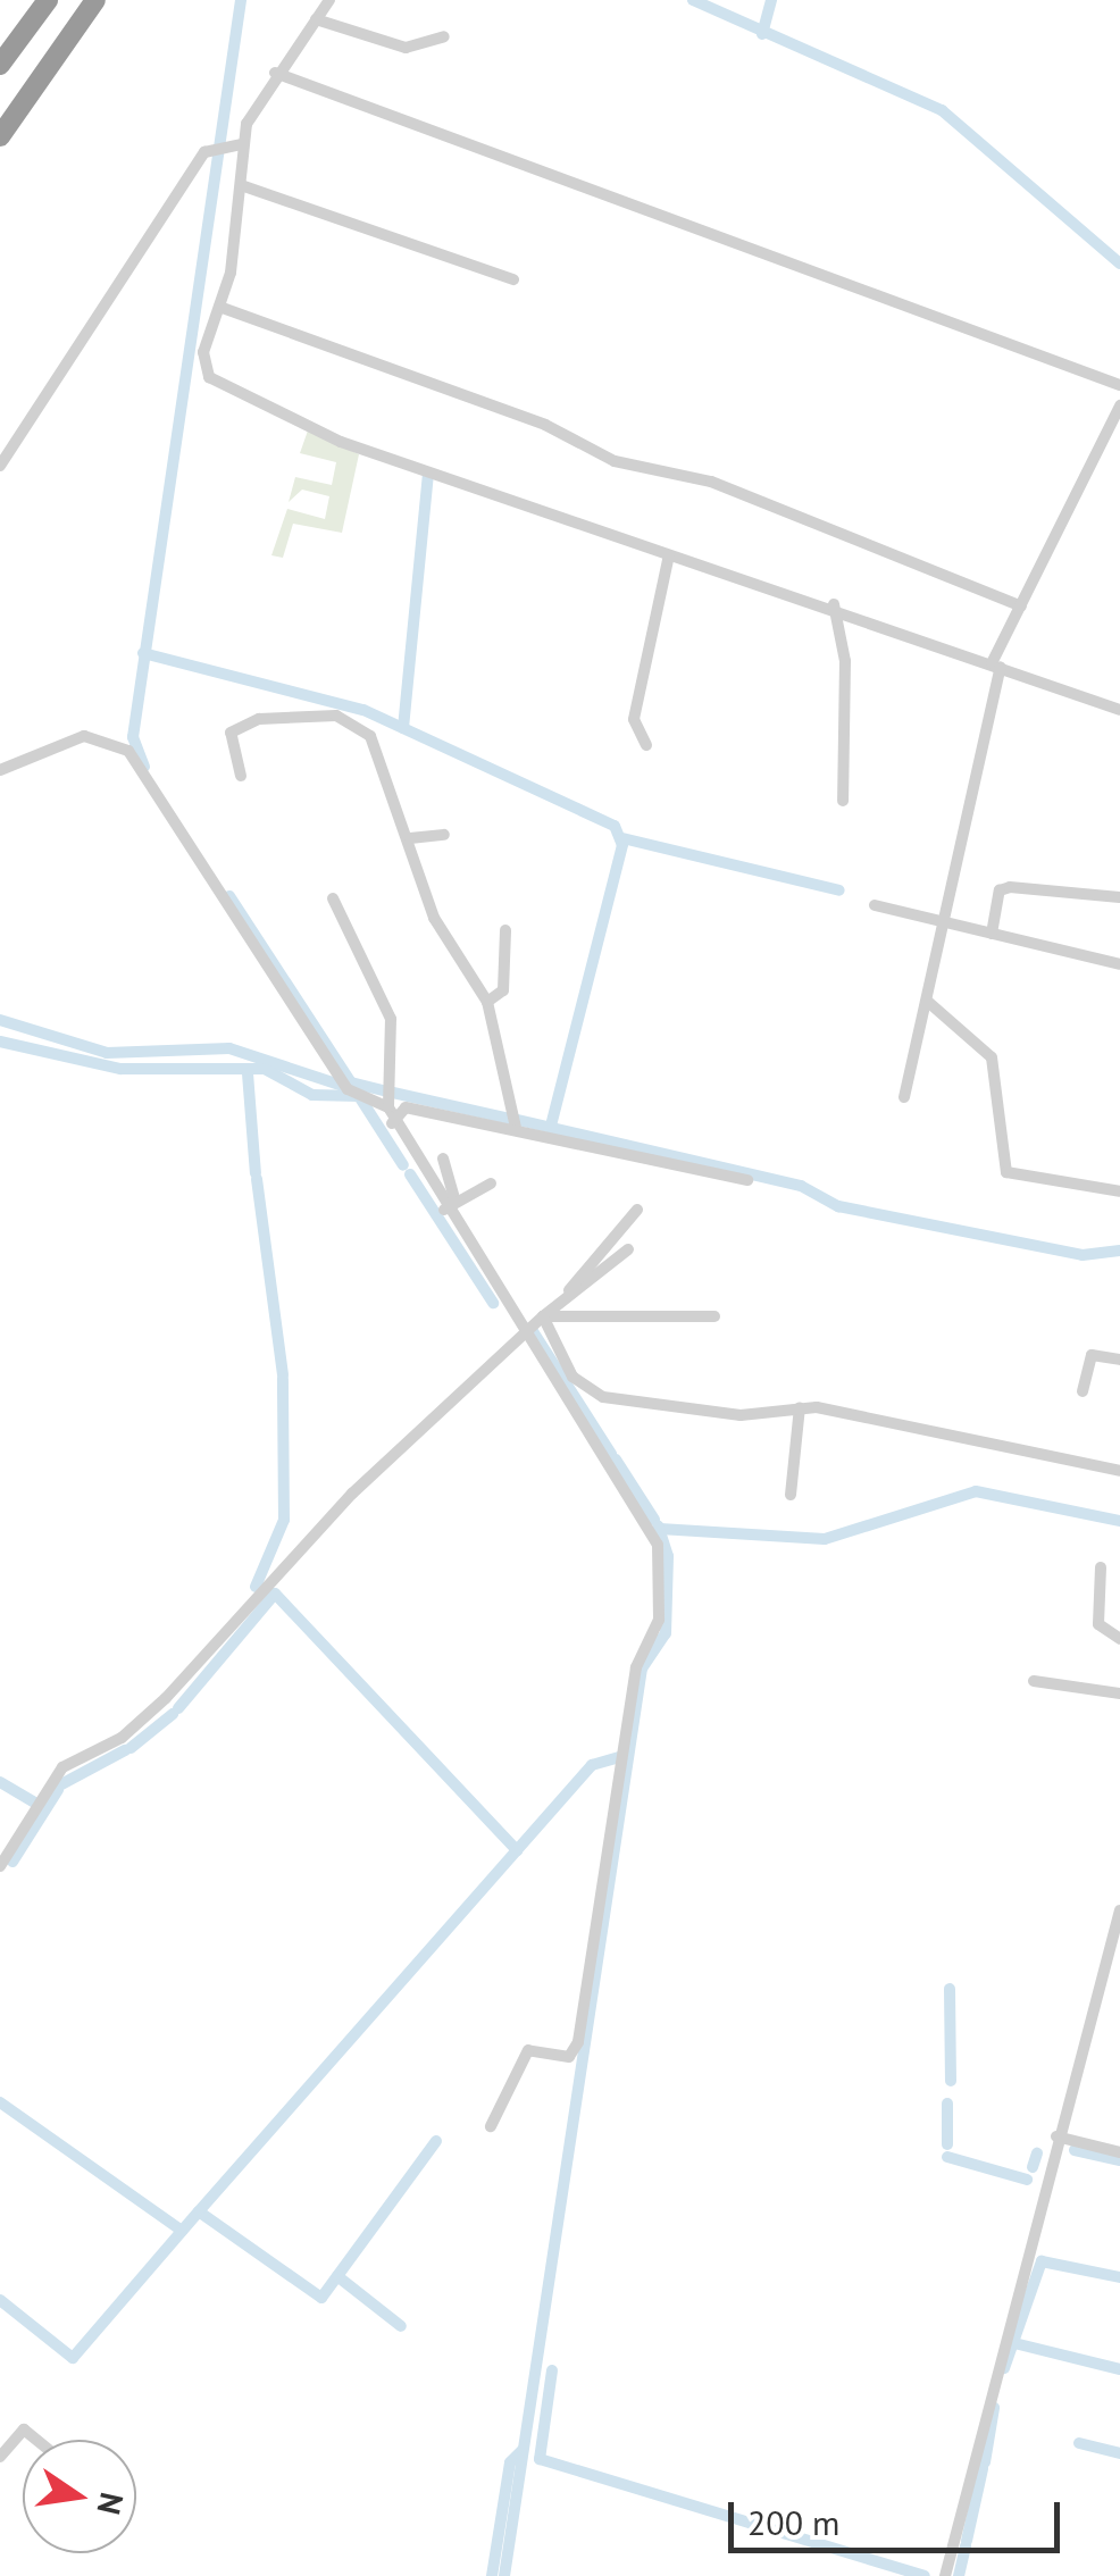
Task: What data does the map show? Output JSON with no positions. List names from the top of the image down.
{
  "scale_bar": "200 m",
  "north": "right"
}
